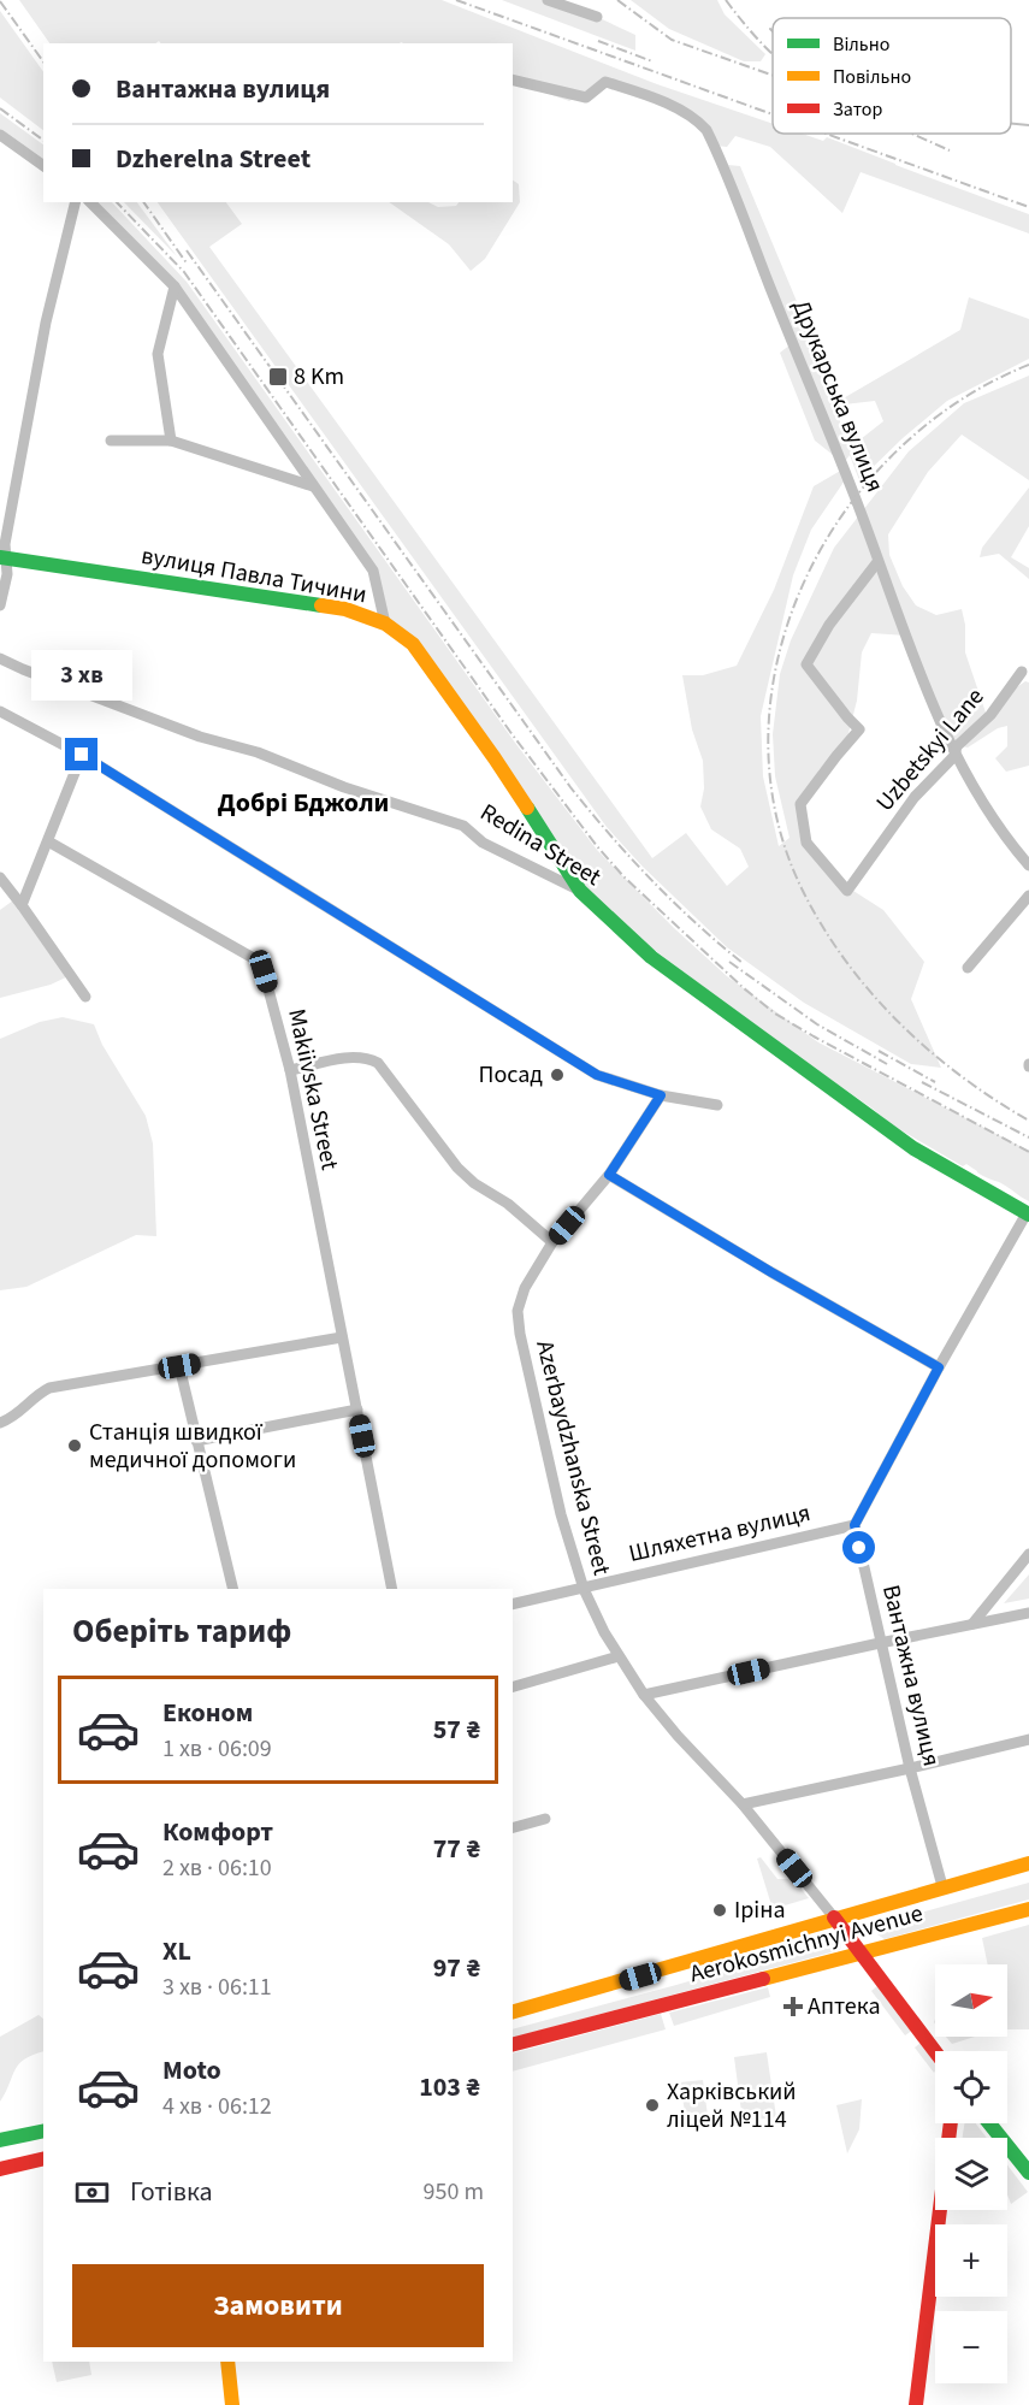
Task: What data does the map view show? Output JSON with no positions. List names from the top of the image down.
{
  "streets": {
    "main road": ["вулиця Павла Тичини", "Redina Street", "Aerokosmichnyi Avenue"],
    "street": [
      "Друкарська вулиця",
      "Uzbetskyi Lane",
      "Makiivska Street",
      "Azerbaydzhanska Street",
      "Шляхетна вулиця",
      "Вантажна вулиця"
    ]
  },
  "crossings": [
    ["Друкарська вулиця", "Uzbetskyi Lane"],
    ["вулиця Павла Тичини", "Redina Street"],
    ["Azerbaydzhanska Street", "Шляхетна вулиця"],
    ["Azerbaydzhanska Street", "Aerokosmichnyi Avenue"],
    ["Шляхетна вулиця", "Вантажна вулиця"],
    ["Вантажна вулиця", "Aerokosmichnyi Avenue"]
  ],
  "districts": ["Добрі Бджоли"],
  "places": {
    "transit": ["8 Km"],
    "other": [
      "Посад",
      "Станція швидкої медичної допомоги",
      "Іріна",
      "Харківський ліцей №114"
    ],
    "health": ["Аптека"]
  },
  "legend": ["Вільно", "Повільно", "Затор"],
  "north": "right",
  "page": {
    "banner": ["Вантажна вулиця", "Dzherelna Street"],
    "bubble": "3 хв",
    "heading": "Оберіть тариф",
    "list": [
      {
        "name": "Економ",
        "note": "1 хв · 06:09",
        "value": "57 ₴"
      },
      {
        "name": "Комфорт",
        "note": "2 хв · 06:10",
        "value": "77 ₴"
      },
      {
        "name": "XL",
        "note": "3 хв · 06:11",
        "value": "97 ₴"
      },
      {
        "name": "Moto",
        "note": "4 хв · 06:12",
        "value": "103 ₴"
      }
    ],
    "map_buttons": ["+", "−"],
    "pay": ["Готівка", "950 m"],
    "buttons": "Замовити"
  }
}
